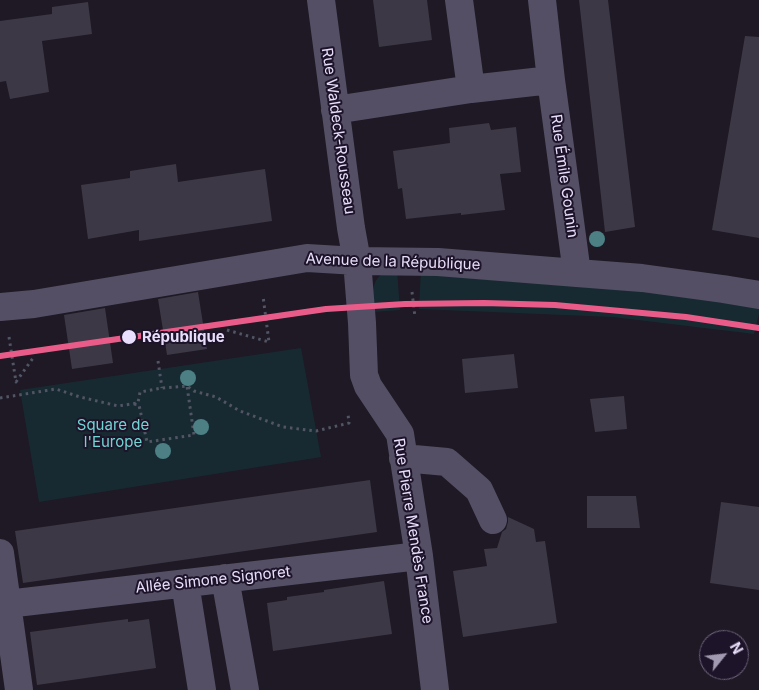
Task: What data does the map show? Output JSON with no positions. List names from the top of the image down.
{
  "streets": {
    "street": [
      "Rue Waldeck-Rousseau",
      "Rue Émile Gounin",
      "Avenue de la République",
      "Rue Pierre Mendès France",
      "Allée Simone Signoret"
    ]
  },
  "crossings": [
    ["Rue Waldeck-Rousseau", "Avenue de la République"],
    ["Rue Waldeck-Rousseau", "Rue Pierre Mendès France"],
    ["Rue Émile Gounin", "Avenue de la République"],
    ["Avenue de la République", "Rue Pierre Mendès France"],
    ["Rue Pierre Mendès France", "Allée Simone Signoret"]
  ],
  "parks": ["Square de l'Europe"],
  "places": ["République"],
  "north": "top right"
}
